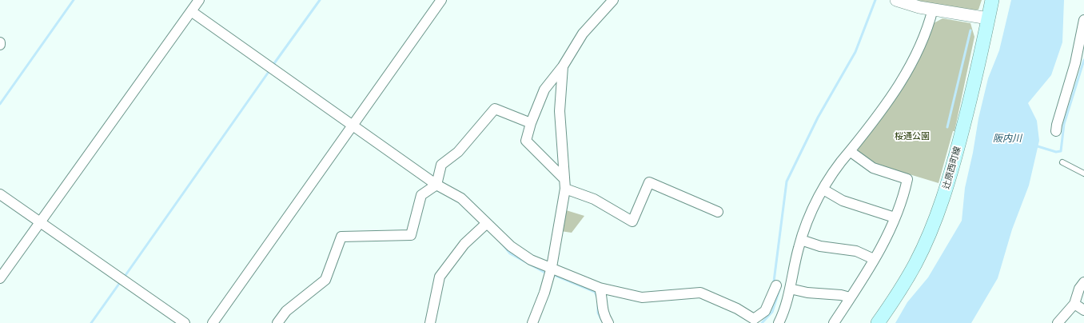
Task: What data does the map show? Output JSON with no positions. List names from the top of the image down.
{
  "streets": {
    "main road": ["辻原西町線"]
  },
  "water": ["阪内川"],
  "parks": ["桜通公園"]
}
